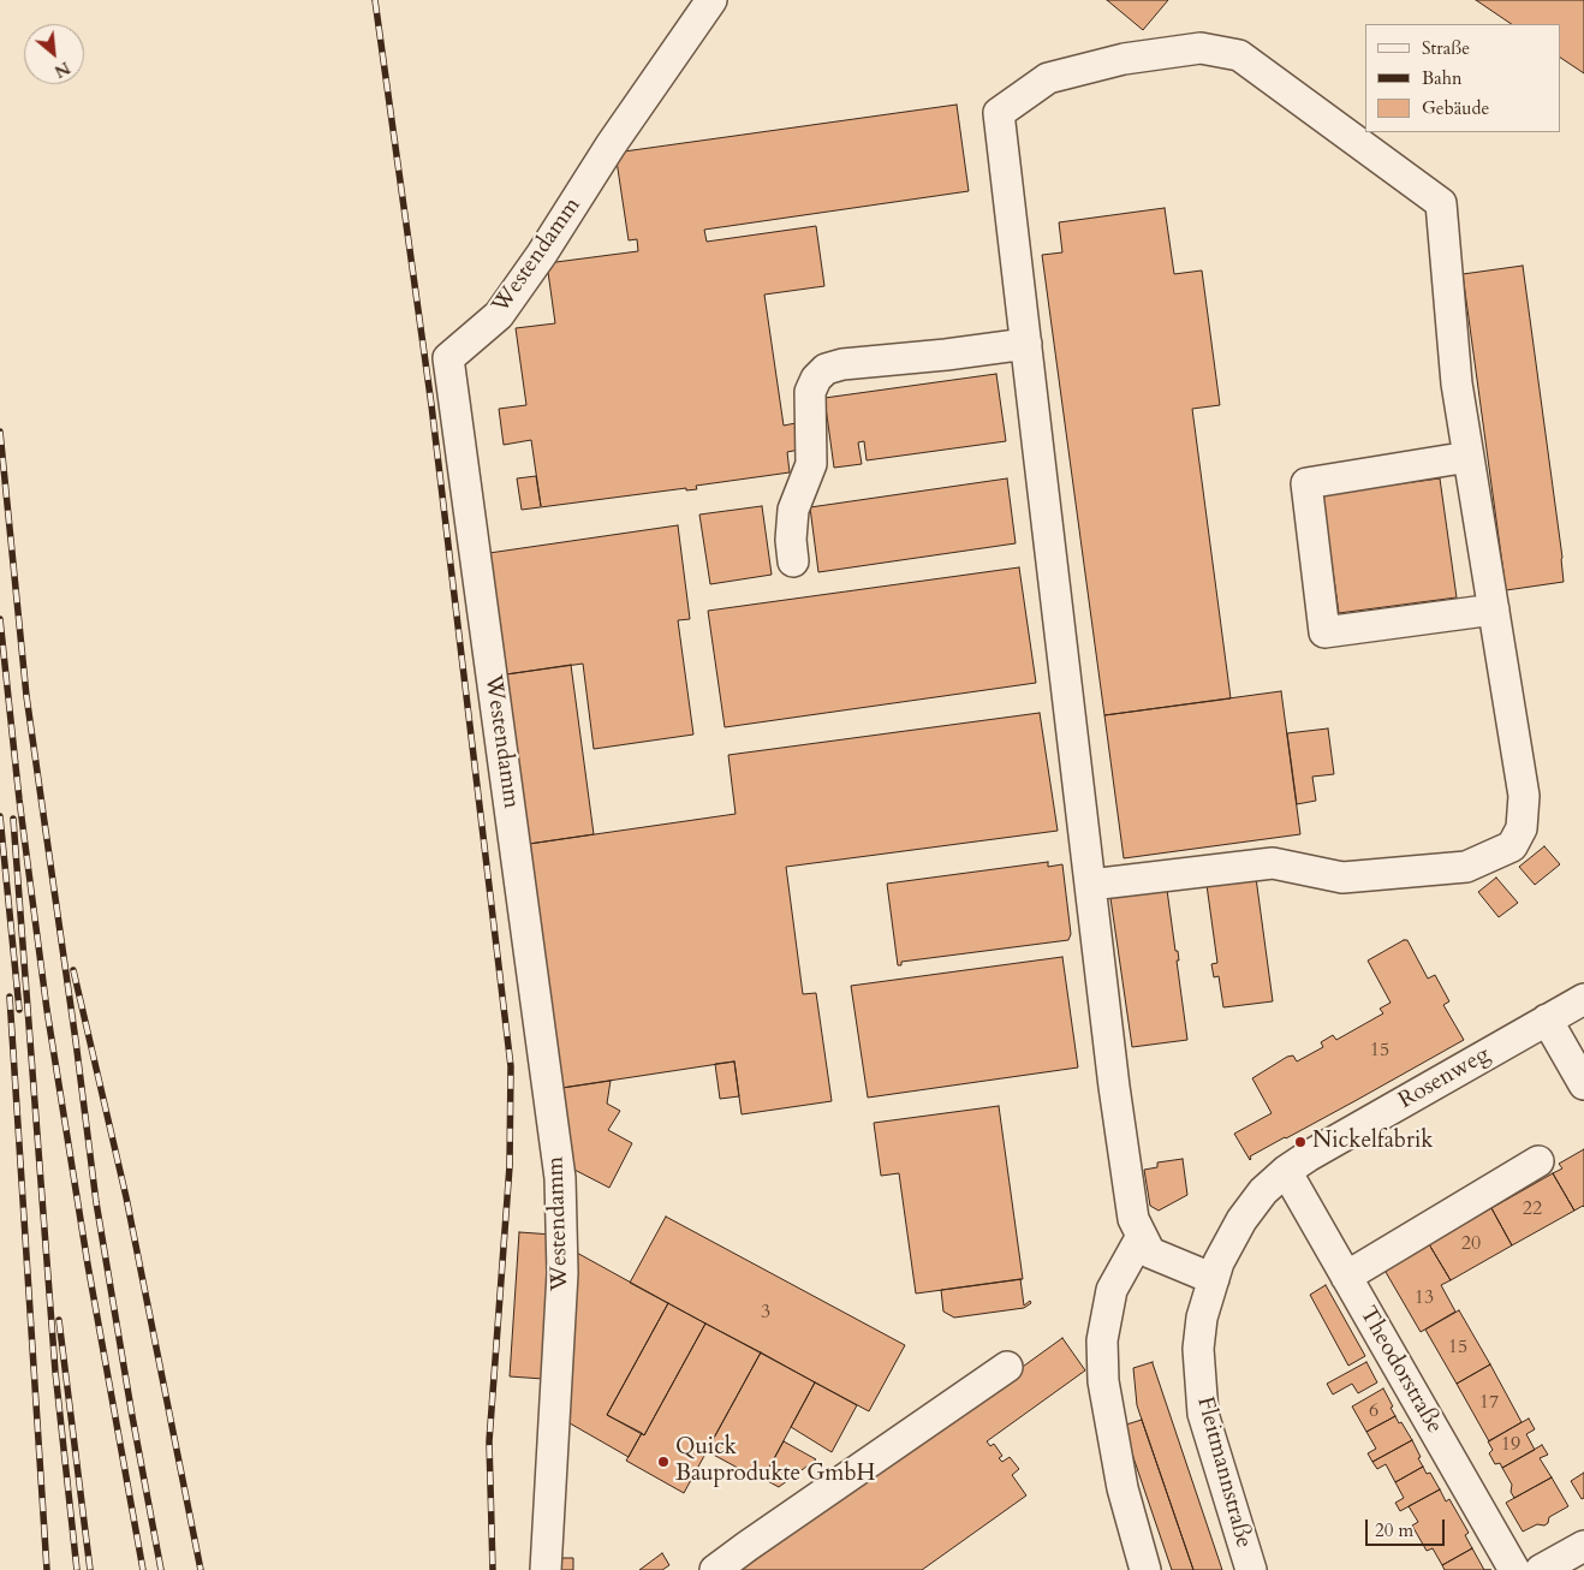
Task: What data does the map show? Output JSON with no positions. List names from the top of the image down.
{
  "streets": {
    "street": [
      "Westendamm",
      "Rosenweg",
      "Theodorstraße",
      "Fleitmannstraße"
    ]
  },
  "crossings": [
    ["Rosenweg", "Theodorstraße"],
    ["Rosenweg", "Fleitmannstraße"]
  ],
  "places": ["Nickelfabrik", "Quick Bauprodukte GmbH"],
  "house_numbers": [
    "15",
    "22",
    "20",
    "13",
    "3",
    "15",
    "17",
    "6",
    "19"
  ],
  "legend": ["Straße", "Bahn", "Gebäude"],
  "scale_bar": "20 m",
  "north": "bottom right"
}
